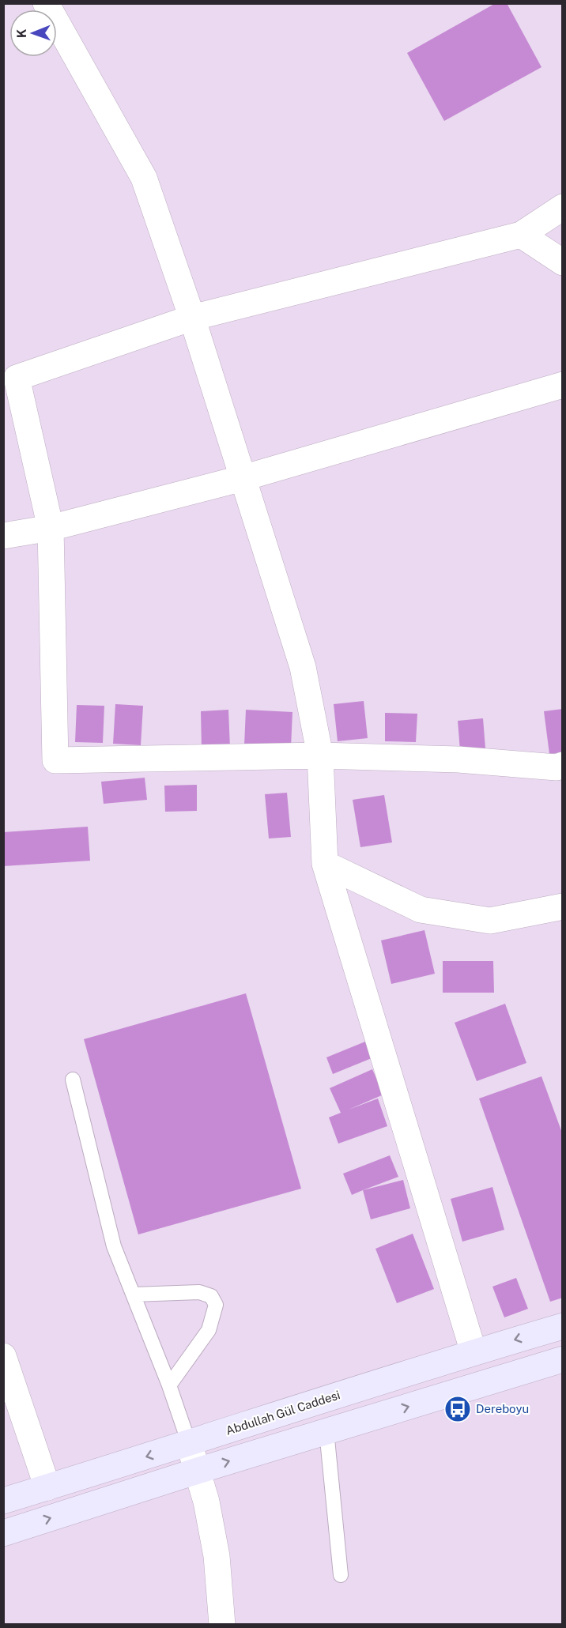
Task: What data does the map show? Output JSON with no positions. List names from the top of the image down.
{
  "streets": {
    "street": ["Abdullah Gül Caddesi"]
  },
  "places": {
    "bus stop": ["Dereboyu"]
  },
  "north": "left"
}
